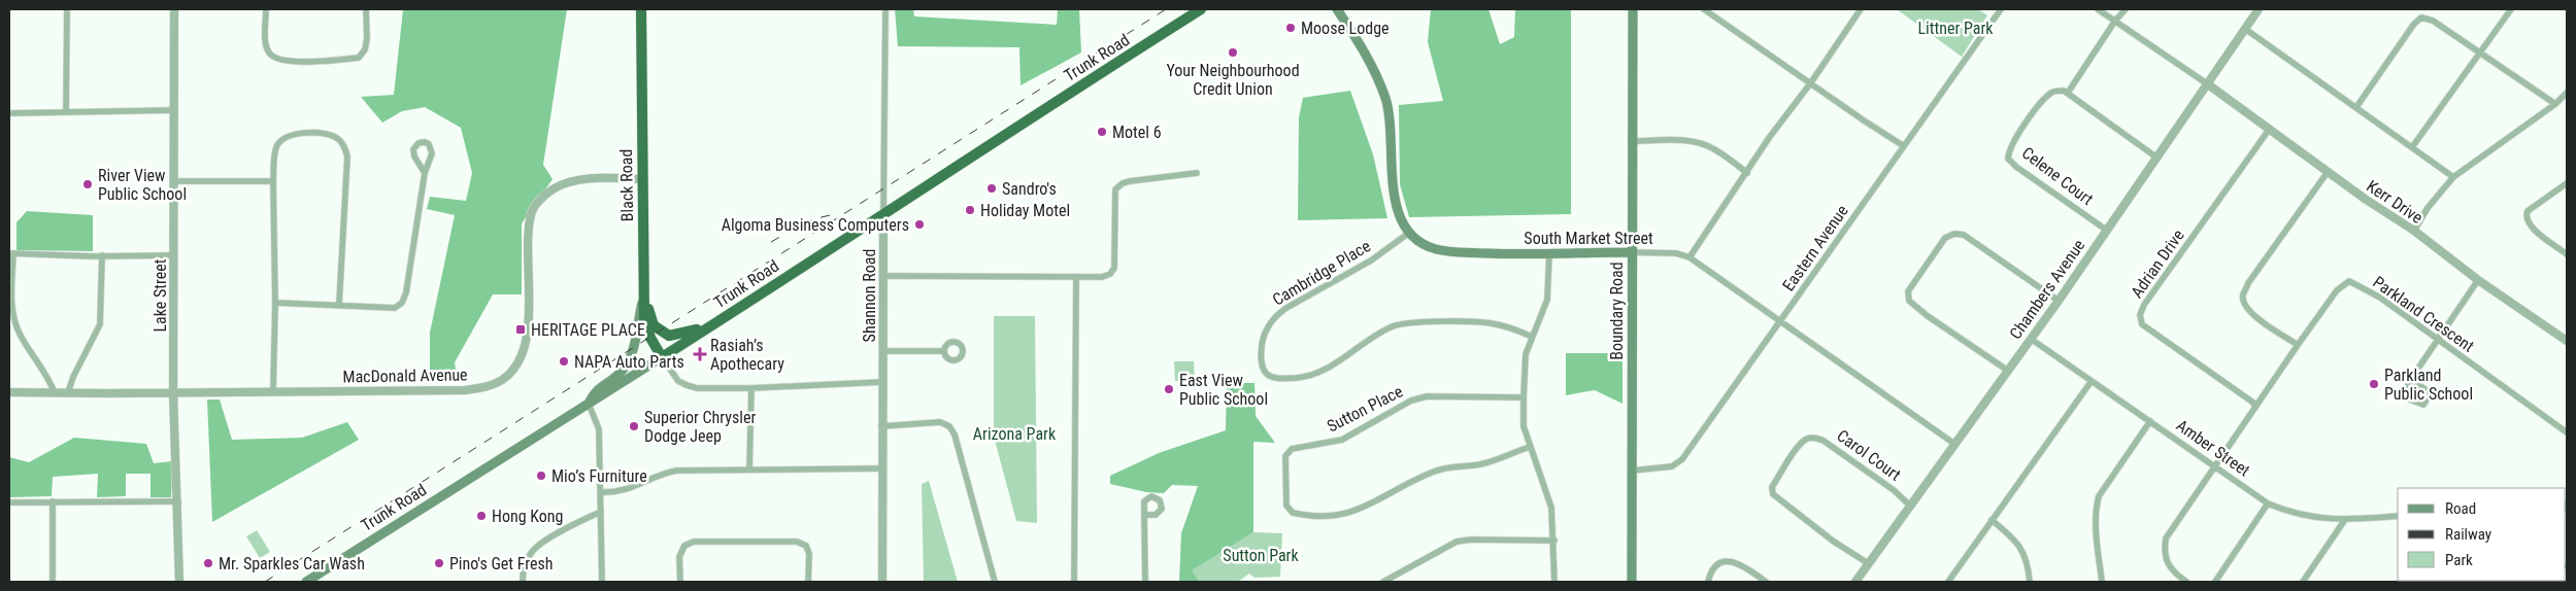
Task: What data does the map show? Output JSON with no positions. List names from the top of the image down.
{
  "streets": {
    "highway": ["Trunk Road", "Black Road"],
    "main road": ["South Market Street", "Boundary Road"],
    "street": [
      "Celene Court",
      "Kerr Drive",
      "Eastern Avenue",
      "Adrian Drive",
      "Cambridge Place",
      "Chambers Avenue",
      "Lake Street",
      "Shannon Road",
      "Parkland Crescent",
      "MacDonald Avenue",
      "Sutton Place",
      "Amber Street",
      "Carol Court"
    ]
  },
  "crossings": [
    ["Trunk Road", "Black Road"],
    ["Trunk Road", "Shannon Road"],
    ["Celene Court", "Chambers Avenue"],
    ["Black Road", "MacDonald Avenue"],
    ["Kerr Drive", "Adrian Drive"],
    ["Kerr Drive", "Chambers Avenue"],
    ["South Market Street", "Eastern Avenue"],
    ["South Market Street", "Cambridge Place"],
    ["South Market Street", "Chambers Avenue"],
    ["South Market Street", "Boundary Road"],
    ["Eastern Avenue", "Boundary Road"],
    ["Adrian Drive", "Parkland Crescent"],
    ["Chambers Avenue", "Amber Street"],
    ["Chambers Avenue", "Carol Court"],
    ["Lake Street", "MacDonald Avenue"],
    ["Parkland Crescent", "Amber Street"]
  ],
  "parks": ["Littner Park", "Arizona Park", "Sutton Park"],
  "places": {
    "other": [
      "Moose Lodge",
      "Your Neighbourhood Credit Union",
      "Motel 6",
      "River View Public School",
      "Sandro's",
      "Holiday Motel",
      "Algoma Business Computers",
      "NAPA Auto Parts",
      "Parkland Public School",
      "East View Public School",
      "Superior Chrysler Dodge Jeep",
      "Mio’s Furniture",
      "Hong Kong",
      "Mr. Sparkles Car Wash",
      "Pino's Get Fresh"
    ],
    "transit": ["HERITAGE PLACE"],
    "health": ["Rasiah’s Apothecary"]
  },
  "legend": ["Road", "Railway", "Park"]
}
